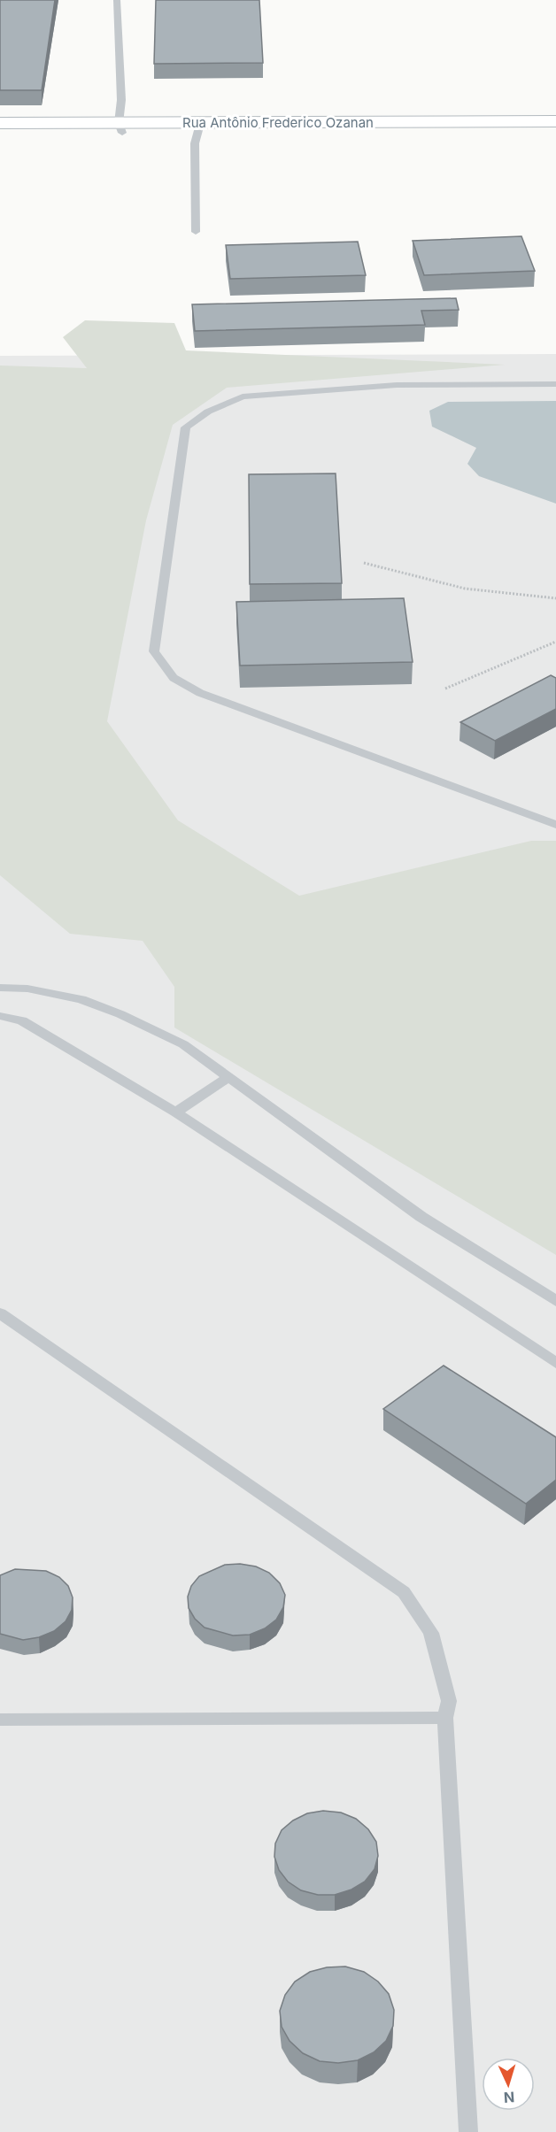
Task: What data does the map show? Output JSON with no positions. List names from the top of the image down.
{
  "streets": {
    "main road": ["Rua Antônio Frederico Ozanan"]
  },
  "north": "bottom"
}
